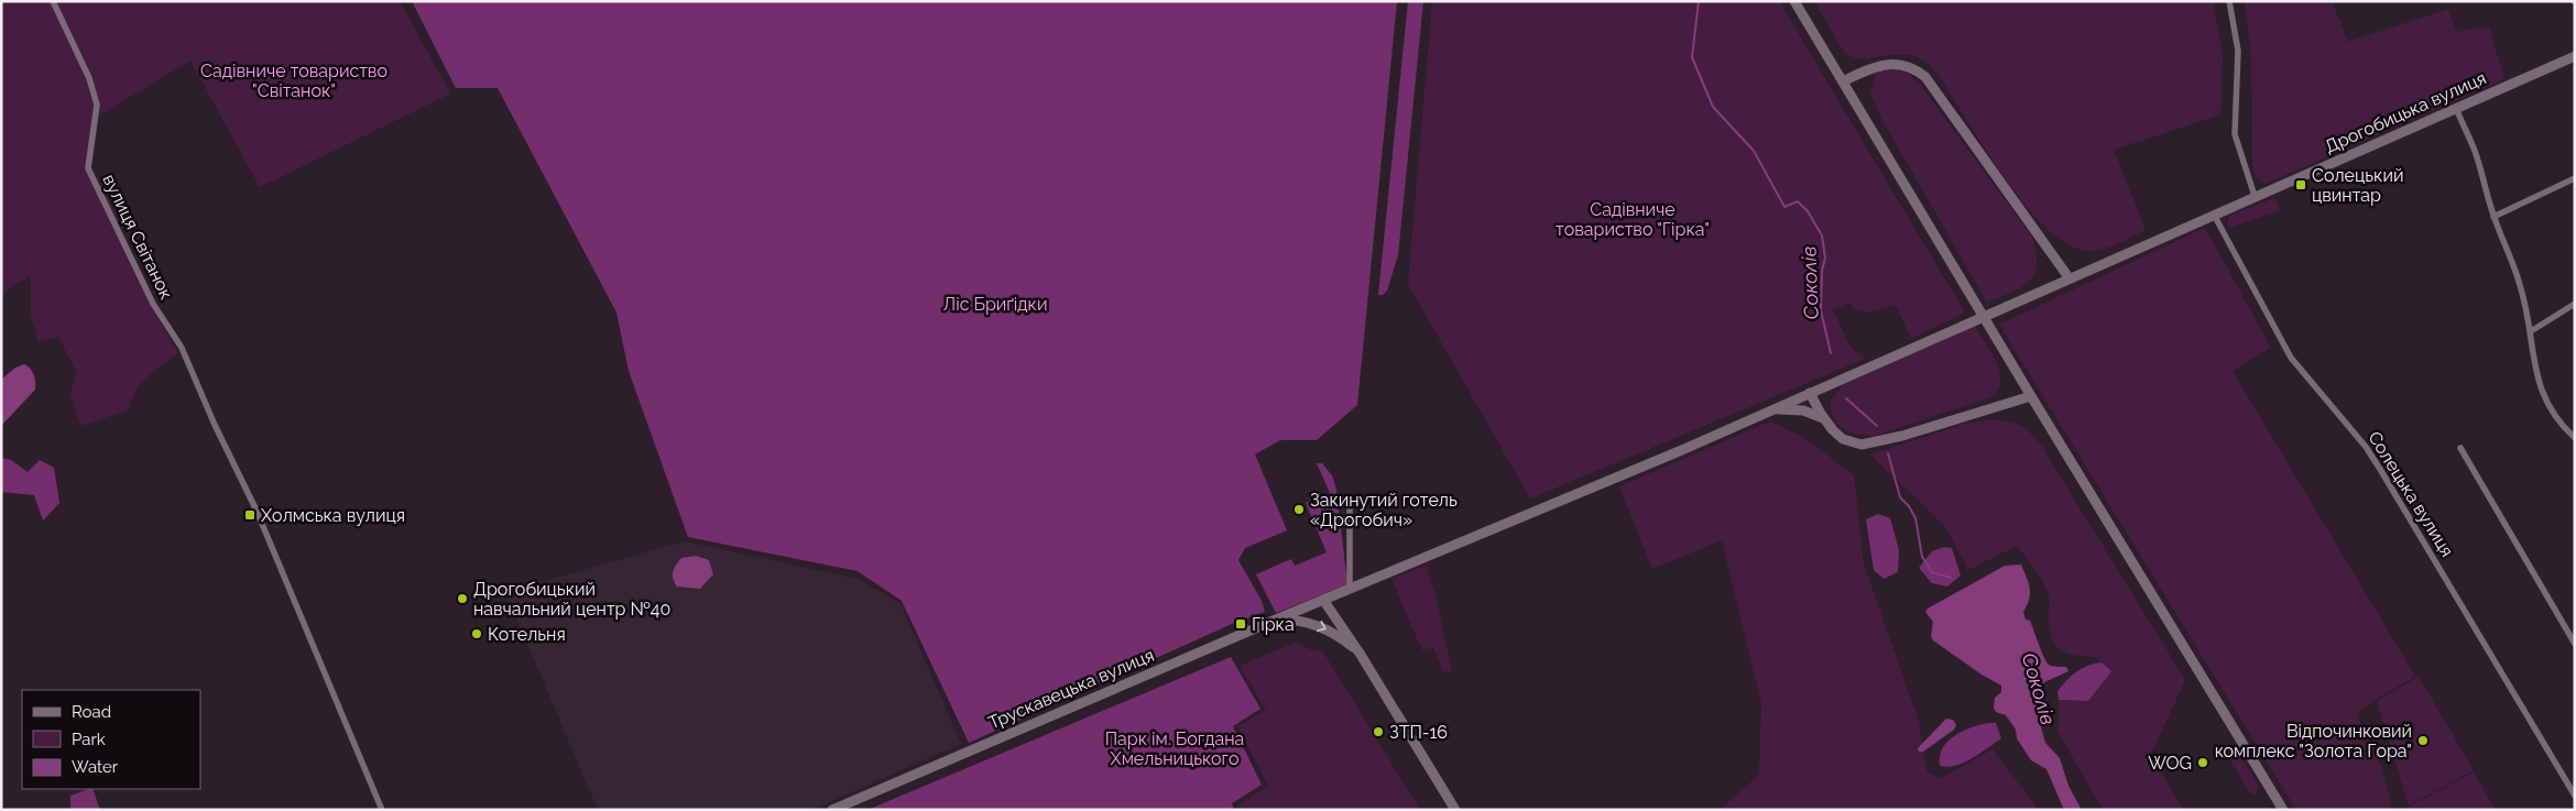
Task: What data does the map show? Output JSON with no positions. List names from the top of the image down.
{
  "streets": {
    "street": [
      "Дрогобицька вулиця",
      "вулиця Світанок",
      "Солецька вулиця",
      "Трускавецька вулиця"
    ]
  },
  "crossings": [
    ["Дрогобицька вулиця", "Солецька вулиця"],
    ["Дрогобицька вулиця", "Трускавецька вулиця"]
  ],
  "water": ["Соколів"],
  "parks": [
    "Садівниче товариство \"Світанок\"",
    "Садівниче товариство \"Гірка\"",
    "Ліс Бриґідки",
    "Парк ім. Богдана Хмельницького"
  ],
  "places": {
    "transit": ["Солецький цвинтар", "Холмська вулиця", "Гірка"],
    "other": [
      "Закинутий готель «Дрогобич»",
      "Дрогобицький навчальний центр №40",
      "Котельня",
      "ЗТП-16",
      "Відпочинковий комплекс \"Золота Гора\"",
      "WOG"
    ]
  },
  "legend": ["Road", "Park", "Water"]
}
